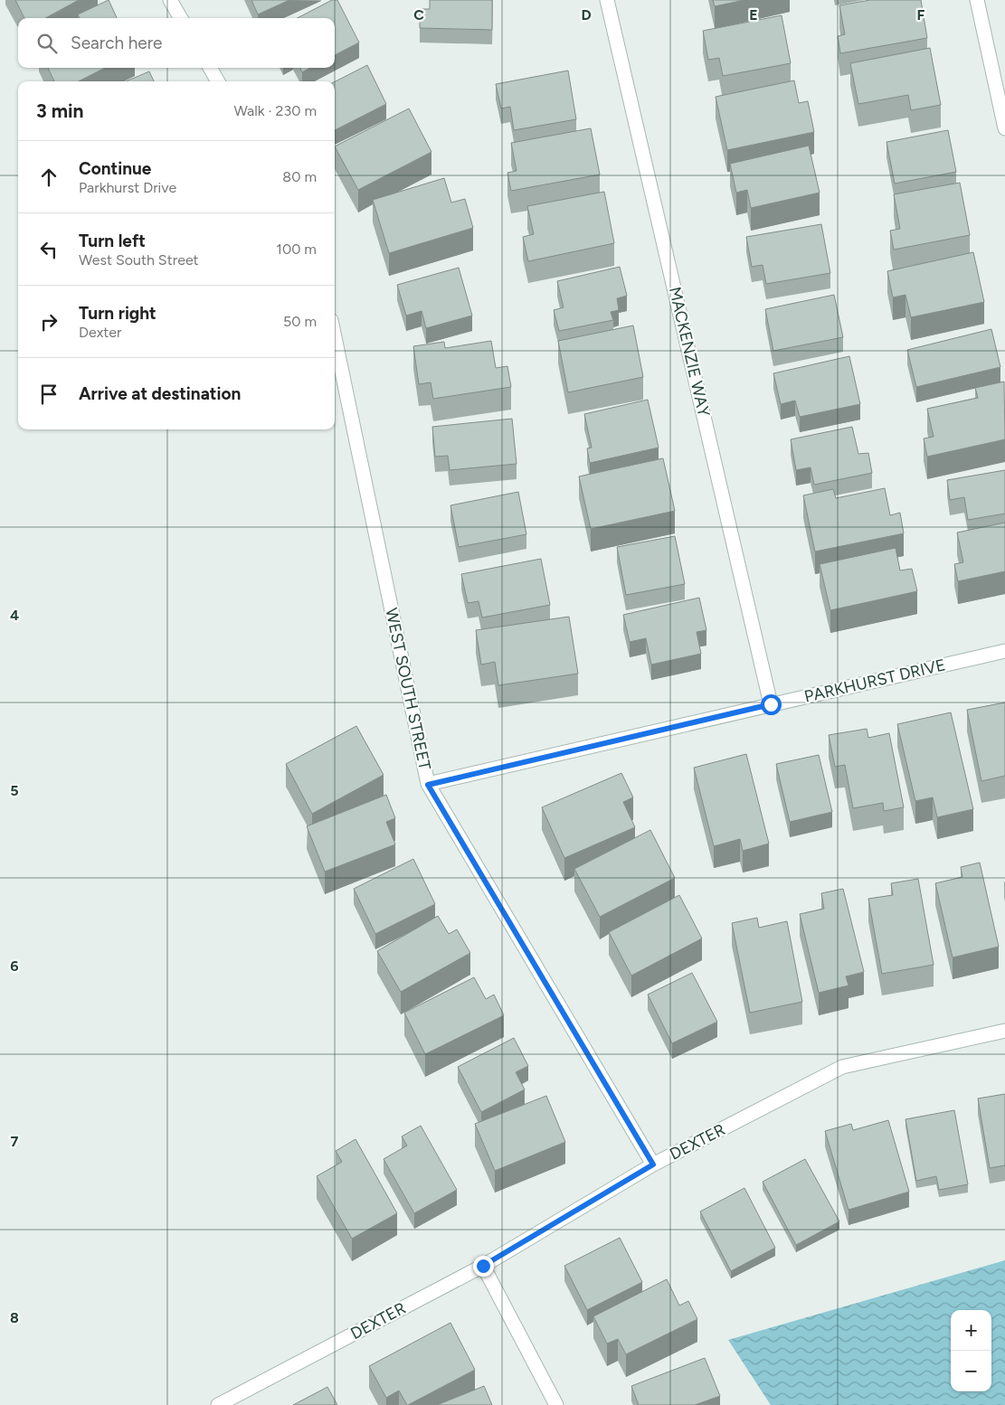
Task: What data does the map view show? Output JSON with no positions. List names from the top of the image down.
{
  "streets": {
    "street": [
      "MACKENZIE WAY",
      "PARKHURST DRIVE",
      "WEST SOUTH STREET",
      "DEXTER"
    ]
  },
  "crossings": [
    ["MACKENZIE WAY", "PARKHURST DRIVE"],
    ["PARKHURST DRIVE", "WEST SOUTH STREET"],
    ["WEST SOUTH STREET", "DEXTER"]
  ],
  "page": {
    "search": "Search here",
    "heading": ["3 min", "Walk · 230 m"],
    "list": [
      ["Continue", "Parkhurst Drive", "80 m"],
      ["Turn left", "West South Street", "100 m"],
      ["Turn right", "Dexter", "50 m"],
      "Arrive at destination"
    ],
    "map_buttons": ["+", "−"]
  },
  "grid": {
    "columns": [
      "C",
      "D",
      "E",
      "F"
    ],
    "rows": [
      "4",
      "5",
      "6",
      "7",
      "8"
    ]
  }
}
